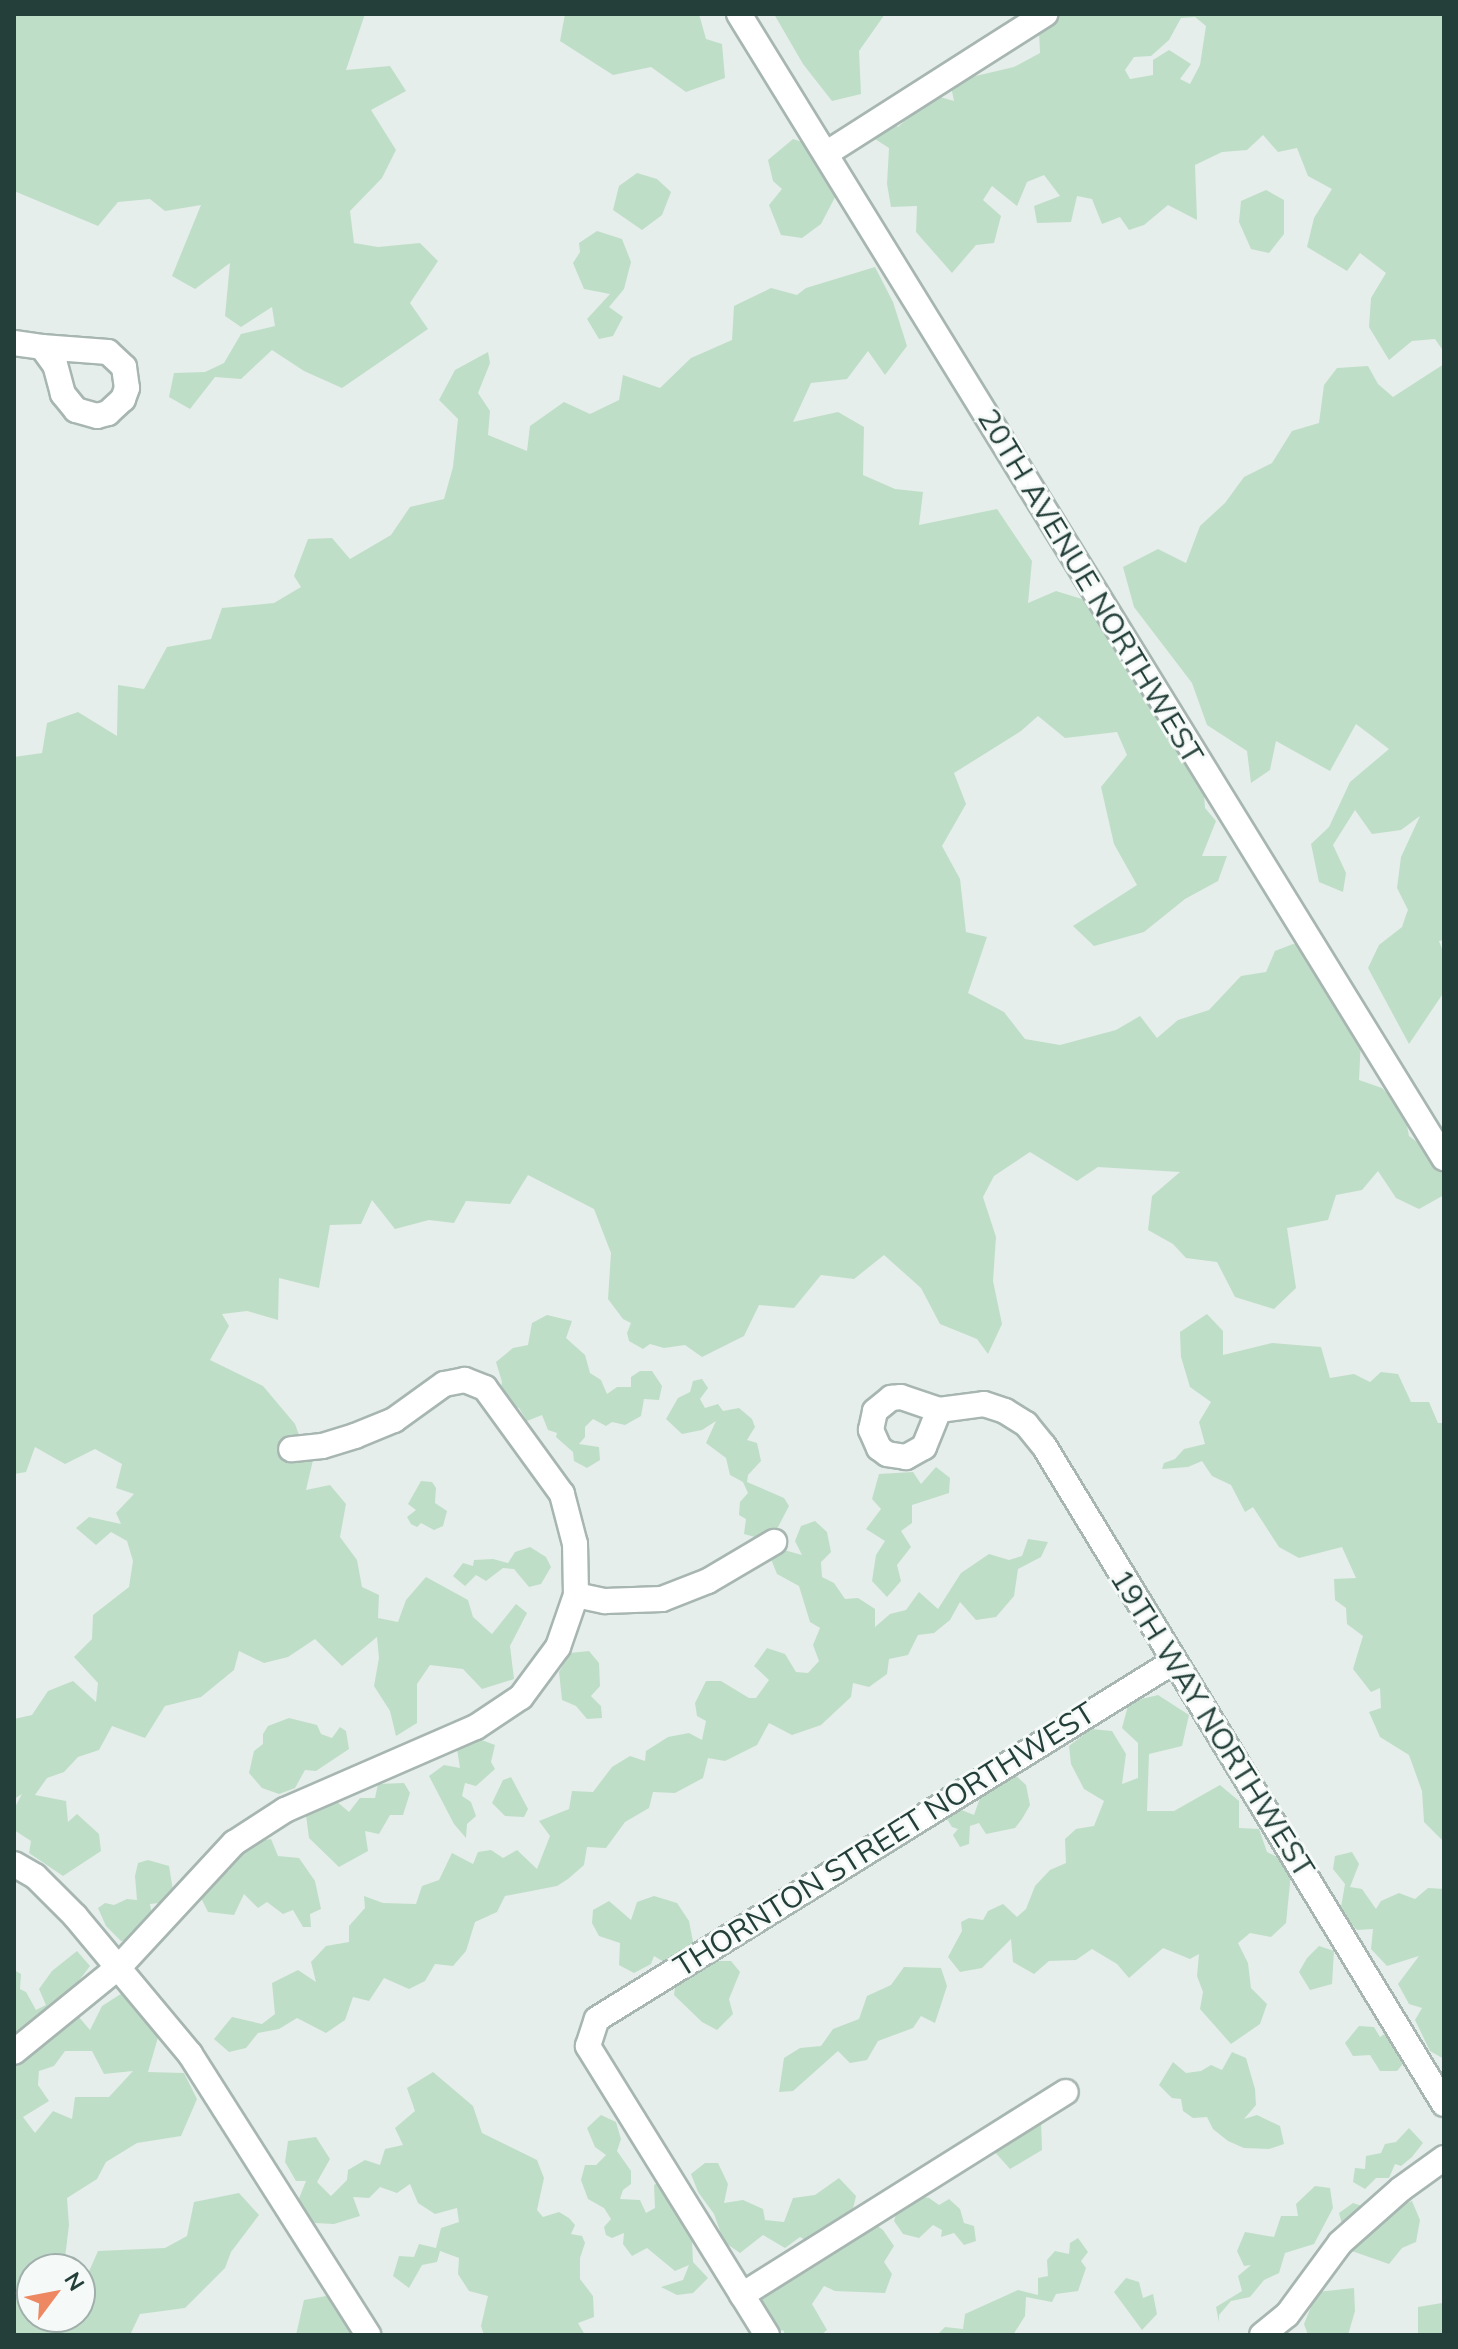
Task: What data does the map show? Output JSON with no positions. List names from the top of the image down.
{
  "streets": {
    "street": ["20TH AVENUE NORTHWEST", "19TH WAY NORTHWEST", "THORNTON STREET NORTHWEST"]
  },
  "crossings": [
    ["19TH WAY NORTHWEST", "THORNTON STREET NORTHWEST"]
  ],
  "north": "top right"
}
